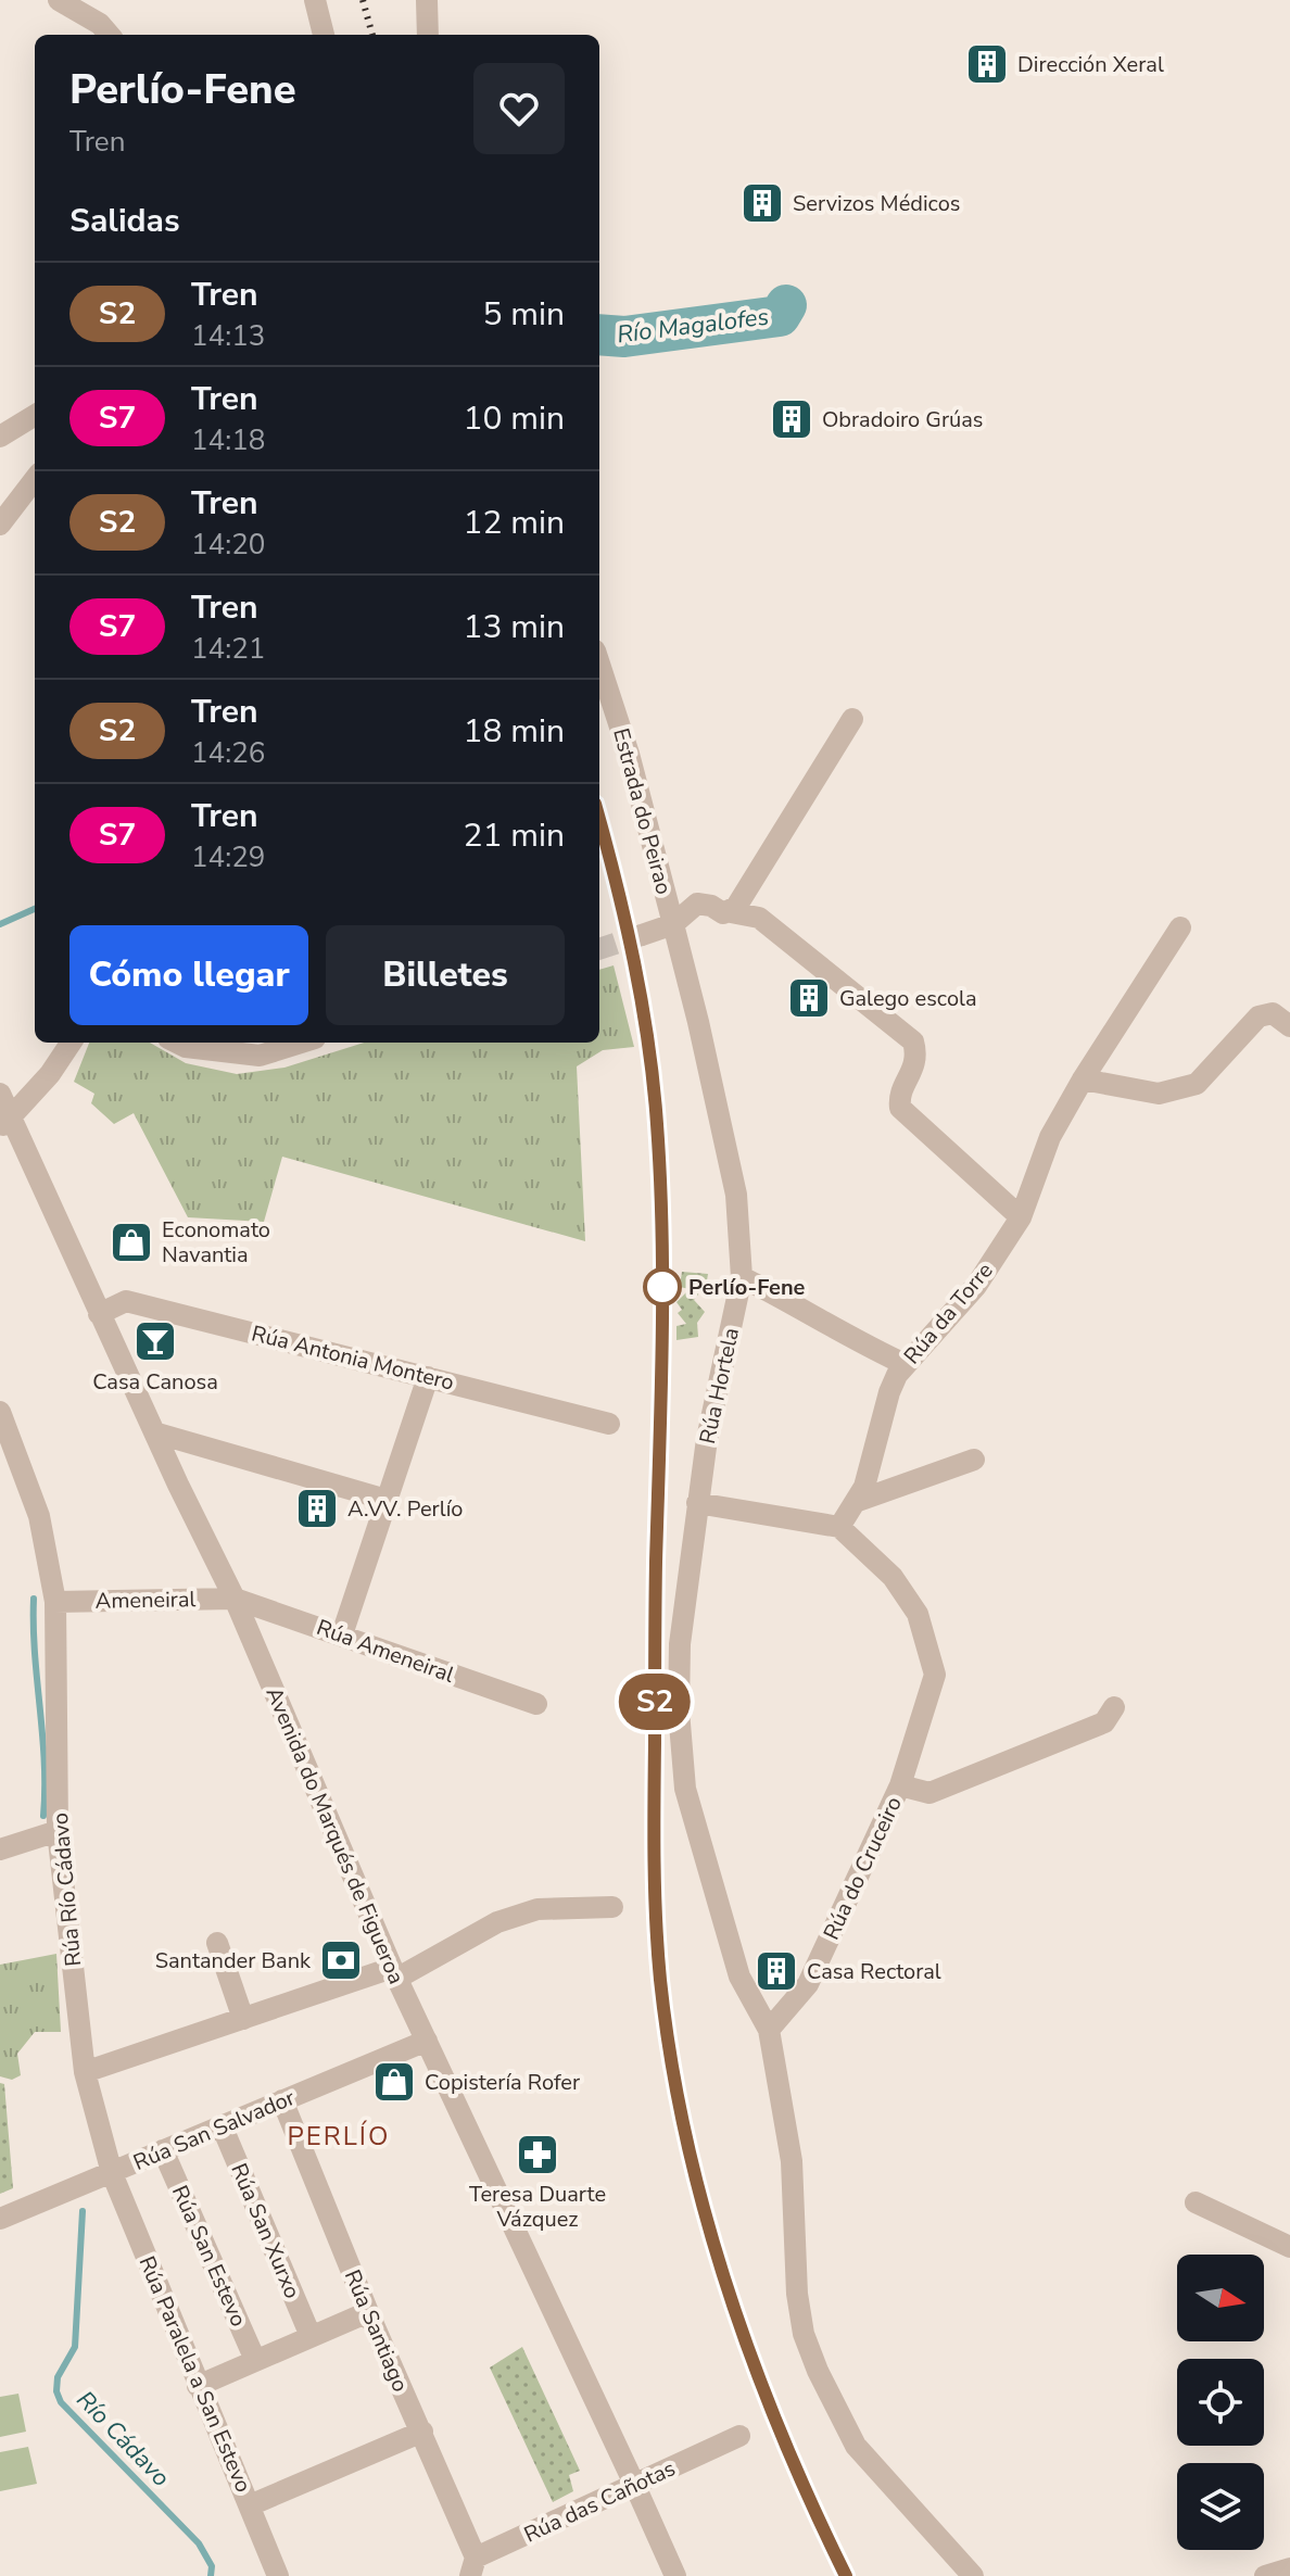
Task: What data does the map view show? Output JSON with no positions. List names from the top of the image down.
{
  "streets": {
    "street": [
      "Estrada do Peirao",
      "Rúa da Torre",
      "Rúa Antonia Montero",
      "Rúa Hortela",
      "Ameneiral",
      "Rúa Ameneiral",
      "Avenida do Marqués de Figueroa",
      "Rúa do Cruceiro",
      "Rúa Río Cádavo",
      "Rúa San Salvador",
      "Rúa San Xurxo",
      "Rúa San Estevo",
      "Rúa Santiago",
      "Rúa Paralela a San Estevo",
      "Rúa das Cañotas"
    ]
  },
  "crossings": [
    ["Estrada do Peirao", "Rúa Hortela"],
    ["Rúa da Torre", "Rúa do Cruceiro"],
    ["Rúa Antonia Montero", "Avenida do Marqués de Figueroa"],
    ["Rúa Hortela", "Rúa do Cruceiro"],
    ["Ameneiral", "Rúa Ameneiral"],
    ["Ameneiral", "Avenida do Marqués de Figueroa"],
    ["Ameneiral", "Rúa Río Cádavo"],
    ["Rúa Ameneiral", "Avenida do Marqués de Figueroa"],
    ["Avenida do Marqués de Figueroa", "Rúa San Salvador"],
    ["Avenida do Marqués de Figueroa", "Rúa das Cañotas"],
    ["Rúa Río Cádavo", "Rúa San Salvador"],
    ["Rúa Río Cádavo", "Rúa Paralela a San Estevo"],
    ["Rúa San Salvador", "Rúa San Xurxo"],
    ["Rúa San Salvador", "Rúa San Estevo"],
    ["Rúa San Salvador", "Rúa Santiago"],
    ["Rúa San Salvador", "Rúa Paralela a San Estevo"],
    ["Rúa Santiago", "Rúa das Cañotas"]
  ],
  "districts": ["PERLÍO"],
  "water": ["Río Magalofes", "Río Cádavo"],
  "places": {
    "building": [
      "Dirección Xeral",
      "Servizos Médicos",
      "Obradoiro Grúas",
      "Galego escola",
      "A.VV. Perlío",
      "Casa Rectoral"
    ],
    "shop": ["Economato Navantia", "Copistería Rofer"],
    "other": ["Perlío-Fene"],
    "bar": ["Casa Canosa"],
    "bank": ["Santander Bank"],
    "pharmacy": ["Teresa Duarte Vázquez"]
  },
  "north": "right",
  "page": {
    "on_map": "S2",
    "heading": [
      ["Perlío-Fene", "Tren"],
      "Salidas"
    ],
    "list": [
      {
        "mark": "S2",
        "name": "Tren",
        "note": "14:13",
        "value": "5 min"
      },
      {
        "mark": "S7",
        "name": "Tren",
        "note": "14:18",
        "value": "10 min"
      },
      {
        "mark": "S2",
        "name": "Tren",
        "note": "14:20",
        "value": "12 min"
      },
      {
        "mark": "S7",
        "name": "Tren",
        "note": "14:21",
        "value": "13 min"
      },
      {
        "mark": "S2",
        "name": "Tren",
        "note": "14:26",
        "value": "18 min"
      },
      {
        "mark": "S7",
        "name": "Tren",
        "note": "14:29",
        "value": "21 min"
      }
    ],
    "buttons": ["Cómo llegar", "Billetes"]
  }
}
